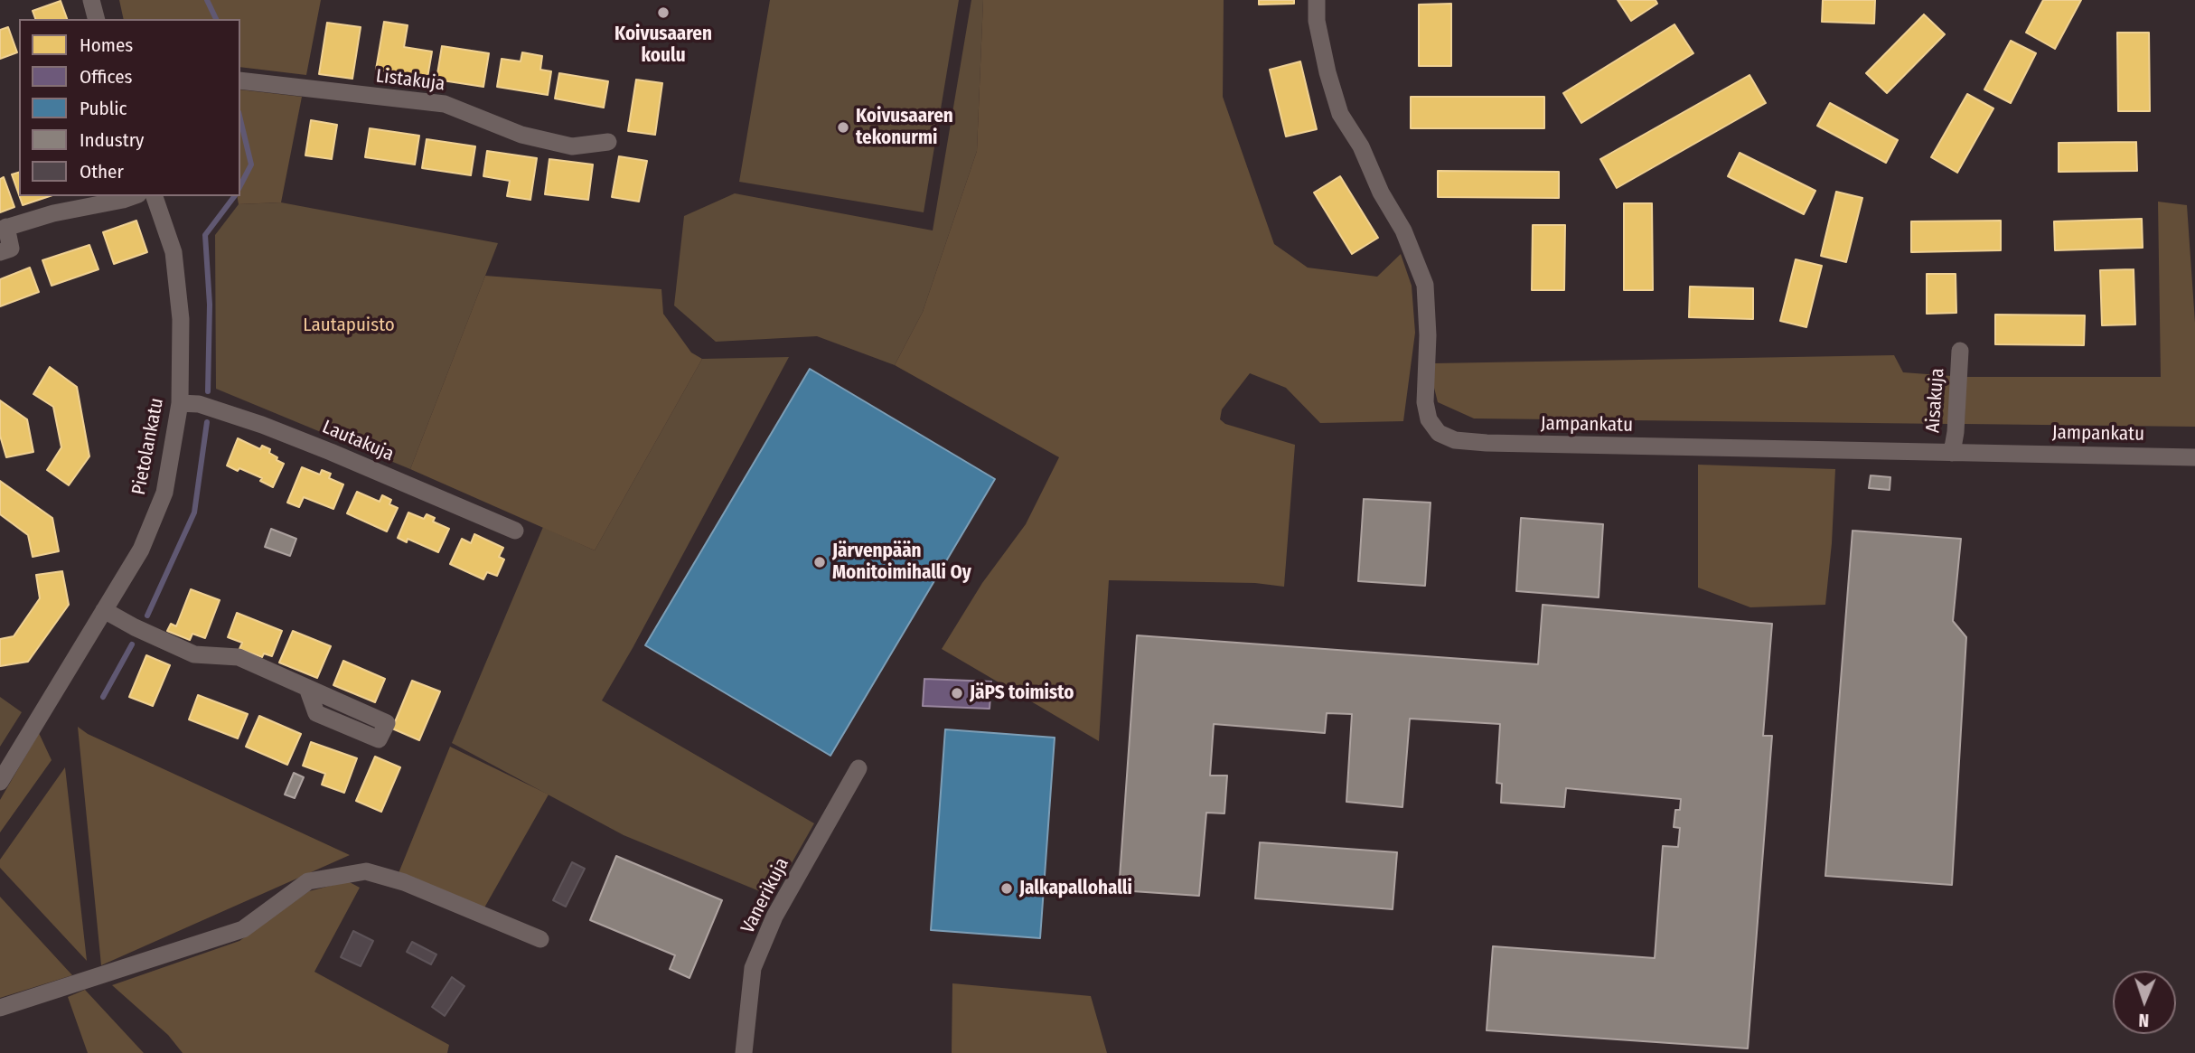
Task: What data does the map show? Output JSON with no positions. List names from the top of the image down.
{
  "streets": {
    "street": [
      "Listakuja",
      "Aisakuja",
      "Jampankatu",
      "Lautakuja",
      "Pietolankatu",
      "Vanerikuja"
    ]
  },
  "crossings": [
    ["Aisakuja", "Jampankatu"],
    ["Lautakuja", "Pietolankatu"]
  ],
  "parks": ["Lautapuisto"],
  "places": [
    "Koivusaaren koulu",
    "Koivusaaren tekonurmi",
    "Järvenpään Monitoimihalli Oy",
    "JäPS toimisto",
    "Jalkapallohalli"
  ],
  "legend": [
    "Homes",
    "Offices",
    "Public",
    "Industry",
    "Other"
  ],
  "north": "bottom"
}
